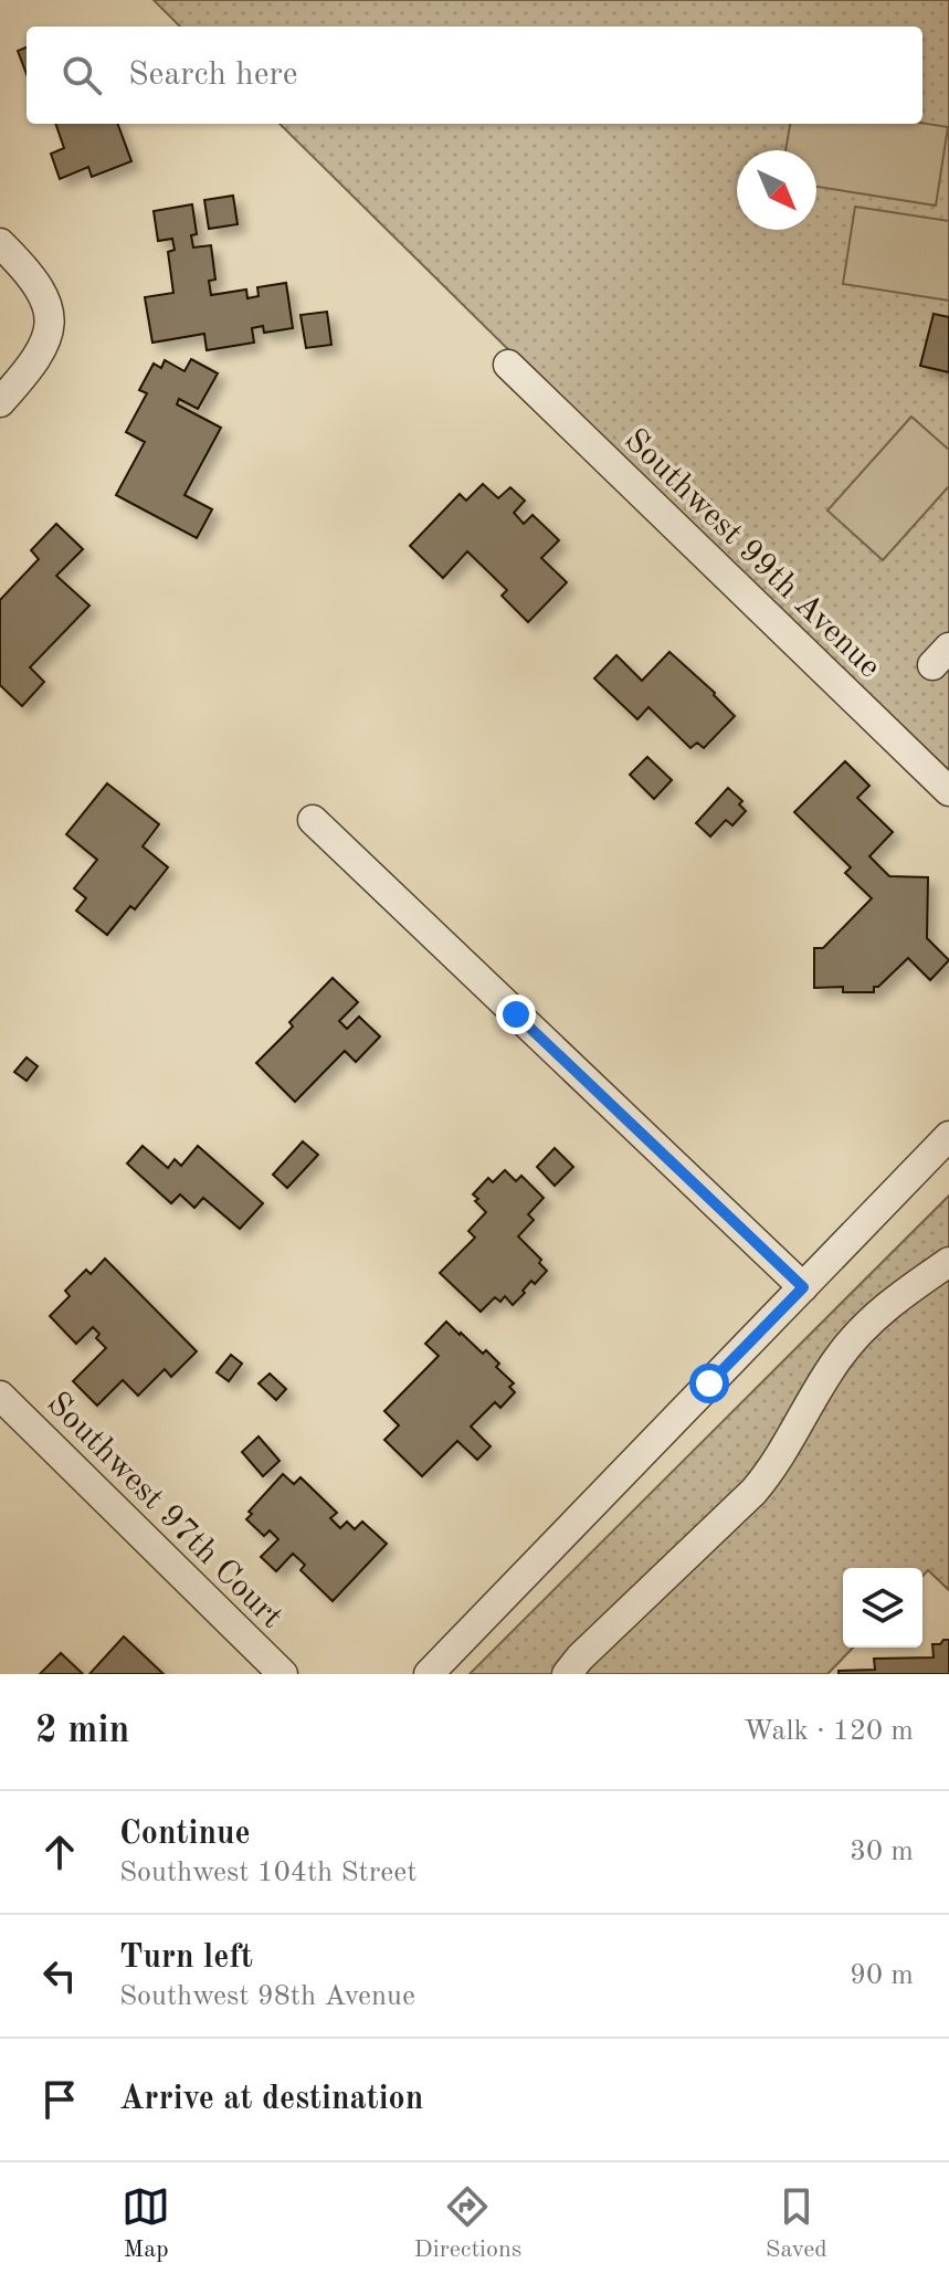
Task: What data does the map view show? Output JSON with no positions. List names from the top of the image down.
{
  "streets": {
    "street": ["Southwest 99th Avenue", "Southwest 97th Court"]
  },
  "north": "bottom right",
  "page": {
    "search": "Search here",
    "heading": ["2 min", "Walk · 120 m"],
    "list": [
      ["Continue", "Southwest 104th Street", "30 m"],
      ["Turn left", "Southwest 98th Avenue", "90 m"],
      "Arrive at destination"
    ],
    "nav": ["Map", "Directions", "Saved"]
  }
}
